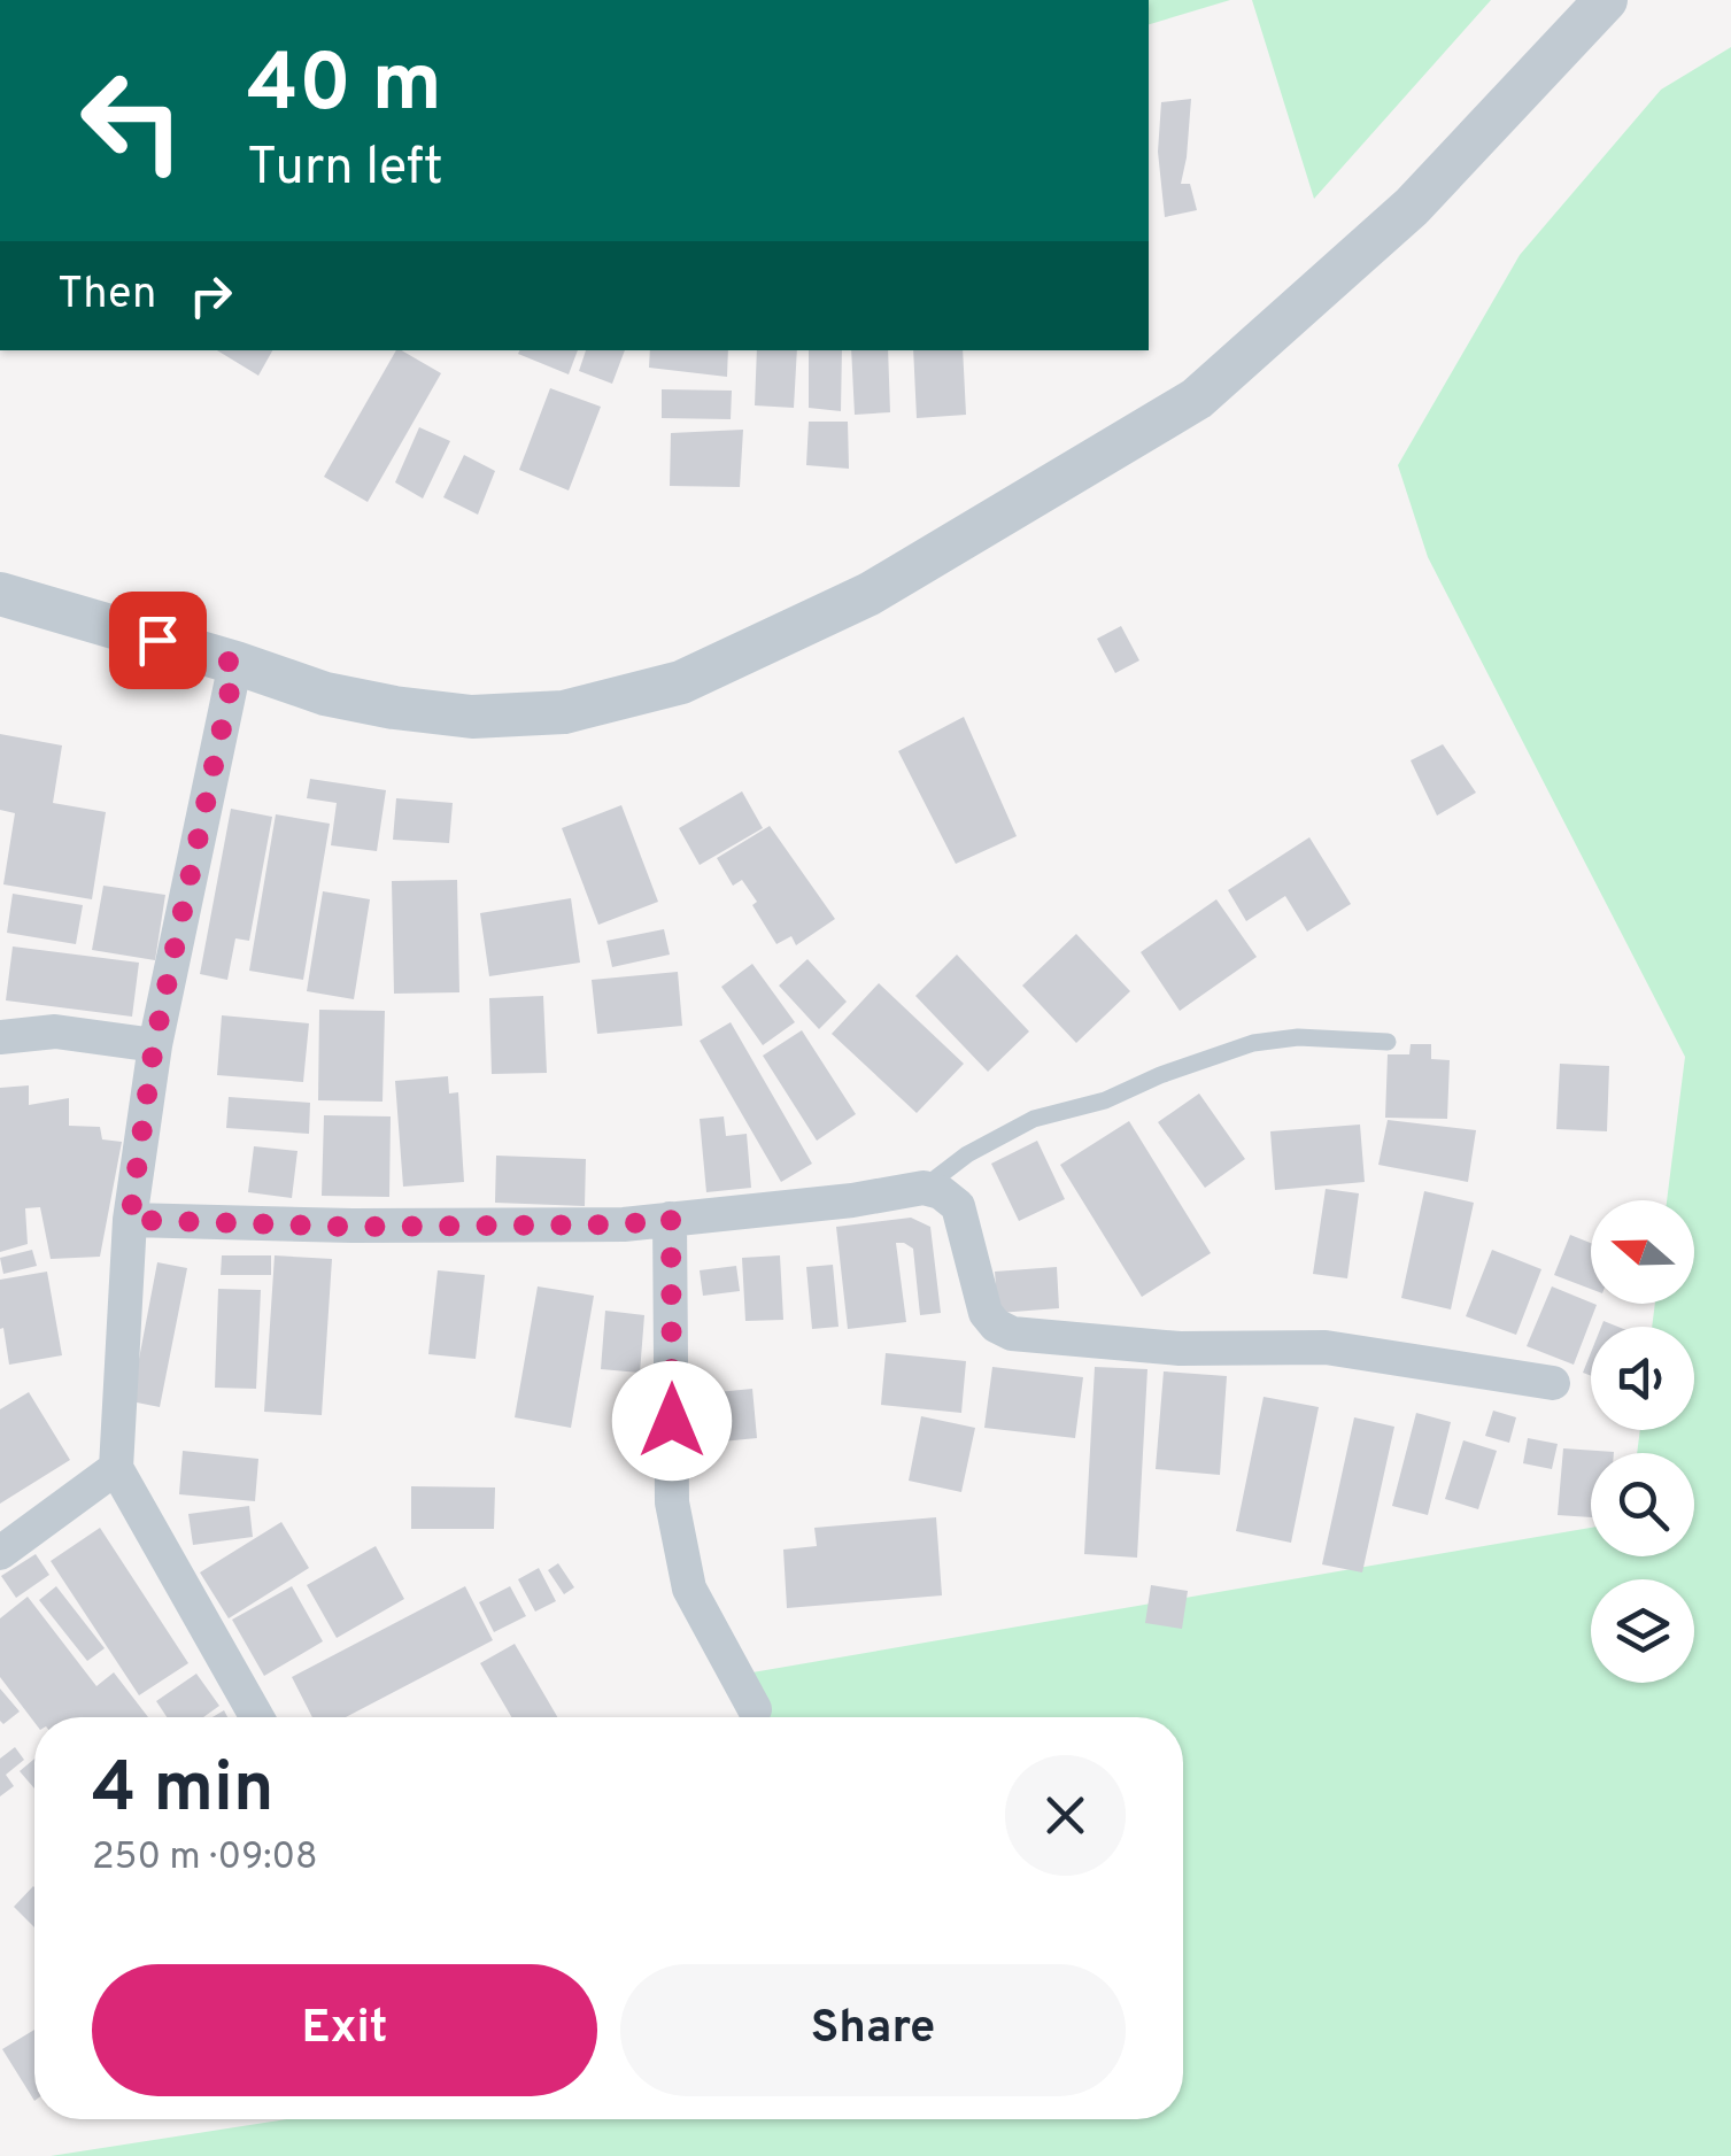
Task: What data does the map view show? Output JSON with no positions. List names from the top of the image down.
{
  "north": "left",
  "page": {
    "turn": ["40 m", "Turn left"],
    "then": "Then",
    "heading": ["4 min", "250 m · 09:08"],
    "buttons": ["Exit", "Share"]
  }
}
